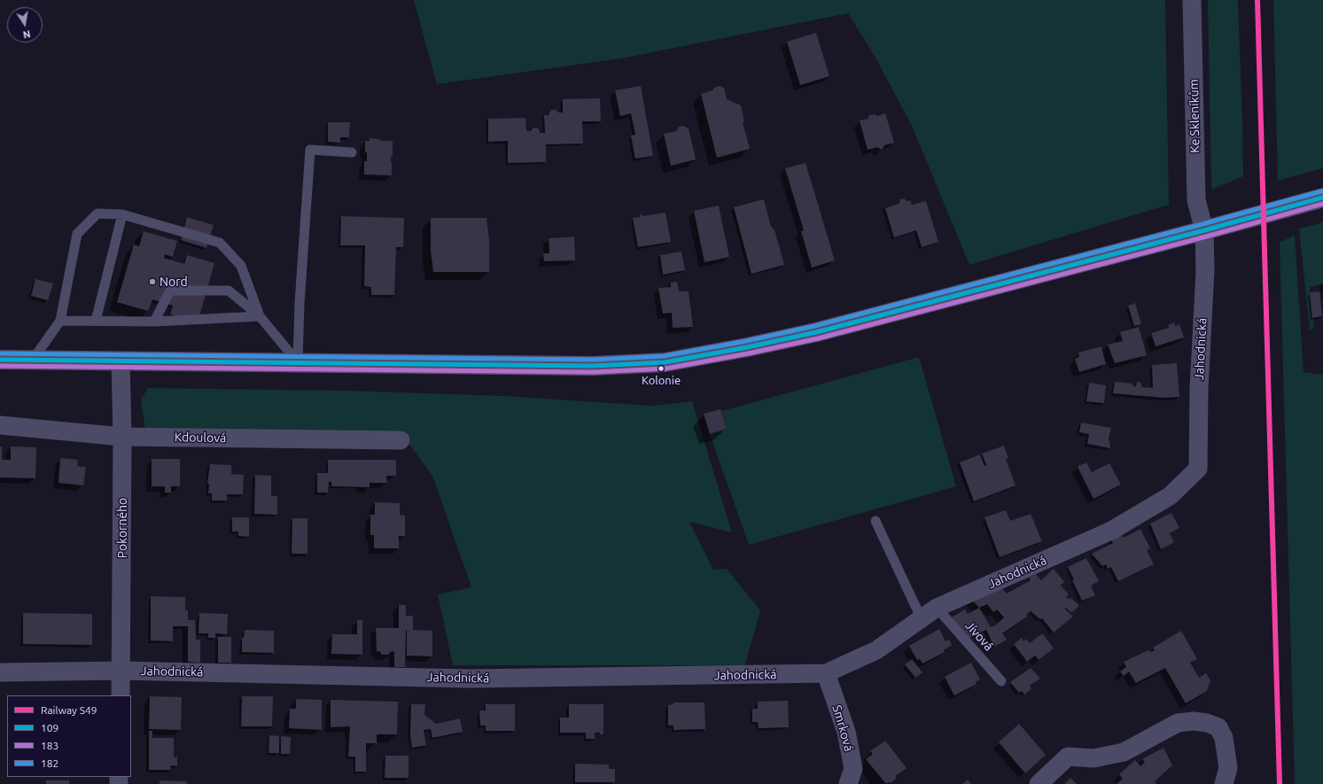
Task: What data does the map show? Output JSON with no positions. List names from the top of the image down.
{
  "streets": {
    "street": [
      "Ke Skleníkům",
      "Jahodnická",
      "Kdoulová",
      "Pokorného",
      "Smrková"
    ],
    "lane": ["Jívová"]
  },
  "crossings": [
    ["Ke Skleníkům", "Jahodnická"],
    ["Jahodnická", "Pokorného"],
    ["Jahodnická", "Jívová"],
    ["Jahodnická", "Smrková"],
    ["Kdoulová", "Pokorného"]
  ],
  "places": ["Nord", "Kolonie"],
  "lines": [
    "rail line S49",
    "transit line 182",
    "transit line 109",
    "transit line 183"
  ],
  "legend": [
    "Railway S49",
    "109",
    "183",
    "182"
  ],
  "north": "bottom"
}
